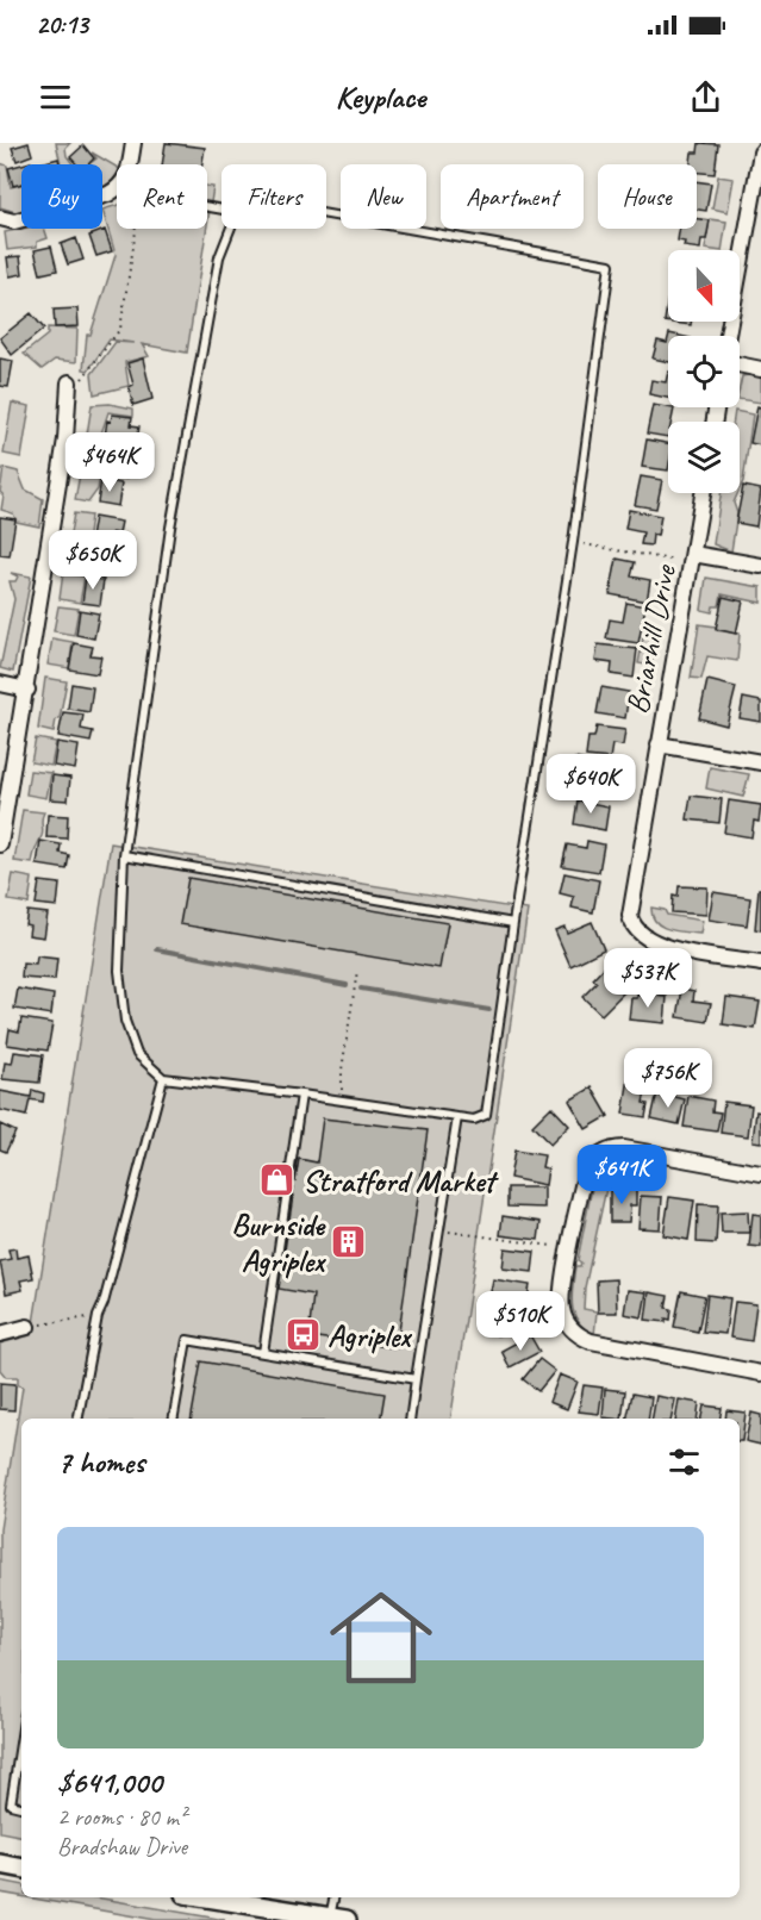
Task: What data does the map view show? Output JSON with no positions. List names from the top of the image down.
{
  "streets": {
    "street": ["Briarhill Drive"]
  },
  "places": {
    "shop": ["Stratford Market"],
    "building": ["Burnside Agriplex"],
    "bus stop": ["Agriplex"]
  },
  "north": "bottom",
  "page": {
    "status": "20:13",
    "header": "Keyplace",
    "chip": [
      "Buy",
      "Rent",
      "Filters",
      "New",
      "Apartment",
      "House"
    ],
    "price": [
      "$464K",
      "$650K",
      "$640K",
      "$537K",
      "$756K",
      "$641K",
      "$510K"
    ],
    "heading": "7 homes",
    "list": [
      {
        "name": "$641,000",
        "note": "2 rooms · 80 m² · Bradshaw Drive"
      }
    ]
  }
}
